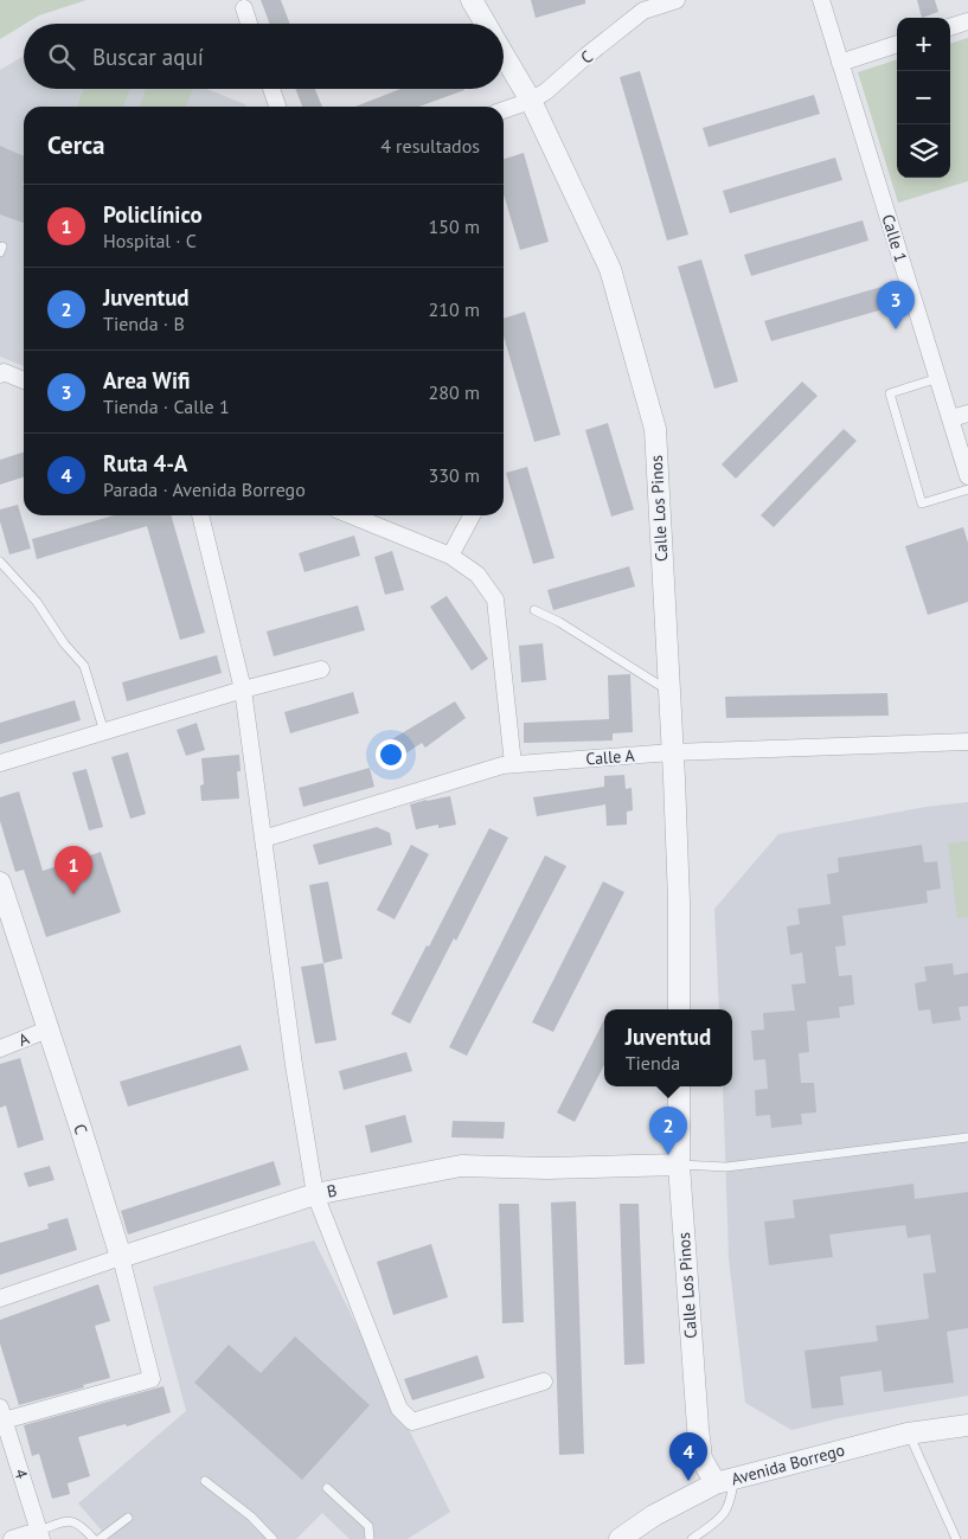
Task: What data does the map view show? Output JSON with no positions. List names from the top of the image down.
{
  "streets": {
    "street": [
      "C",
      "Calle 1",
      "Calle Los Pinos",
      "Calle A",
      "A",
      "B",
      "Avenida Borrego",
      "4"
    ]
  },
  "crossings": [
    ["C", "Calle Los Pinos"],
    ["C", "A"],
    ["C", "B"],
    ["C", "4"],
    ["Calle Los Pinos", "Calle A"],
    ["Calle Los Pinos", "B"],
    ["Calle Los Pinos", "Avenida Borrego"]
  ],
  "page": {
    "map_buttons": ["+", "−"],
    "search": "Buscar aquí",
    "heading": ["Cerca", "4 resultados"],
    "list": [
      {
        "mark": "1",
        "name": "Policlínico",
        "note": "Hospital · C",
        "value": "150 m"
      },
      {
        "mark": "2",
        "name": "Juventud",
        "note": "Tienda · B",
        "value": "210 m"
      },
      {
        "mark": "3",
        "name": "Area Wifi",
        "note": "Tienda · Calle 1",
        "value": "280 m"
      },
      {
        "mark": "4",
        "name": "Ruta 4-A",
        "note": "Parada · Avenida Borrego",
        "value": "330 m"
      }
    ],
    "pins": [
      "3",
      "1",
      "2",
      "4"
    ],
    "popup": ["Juventud", "Tienda"]
  }
}
